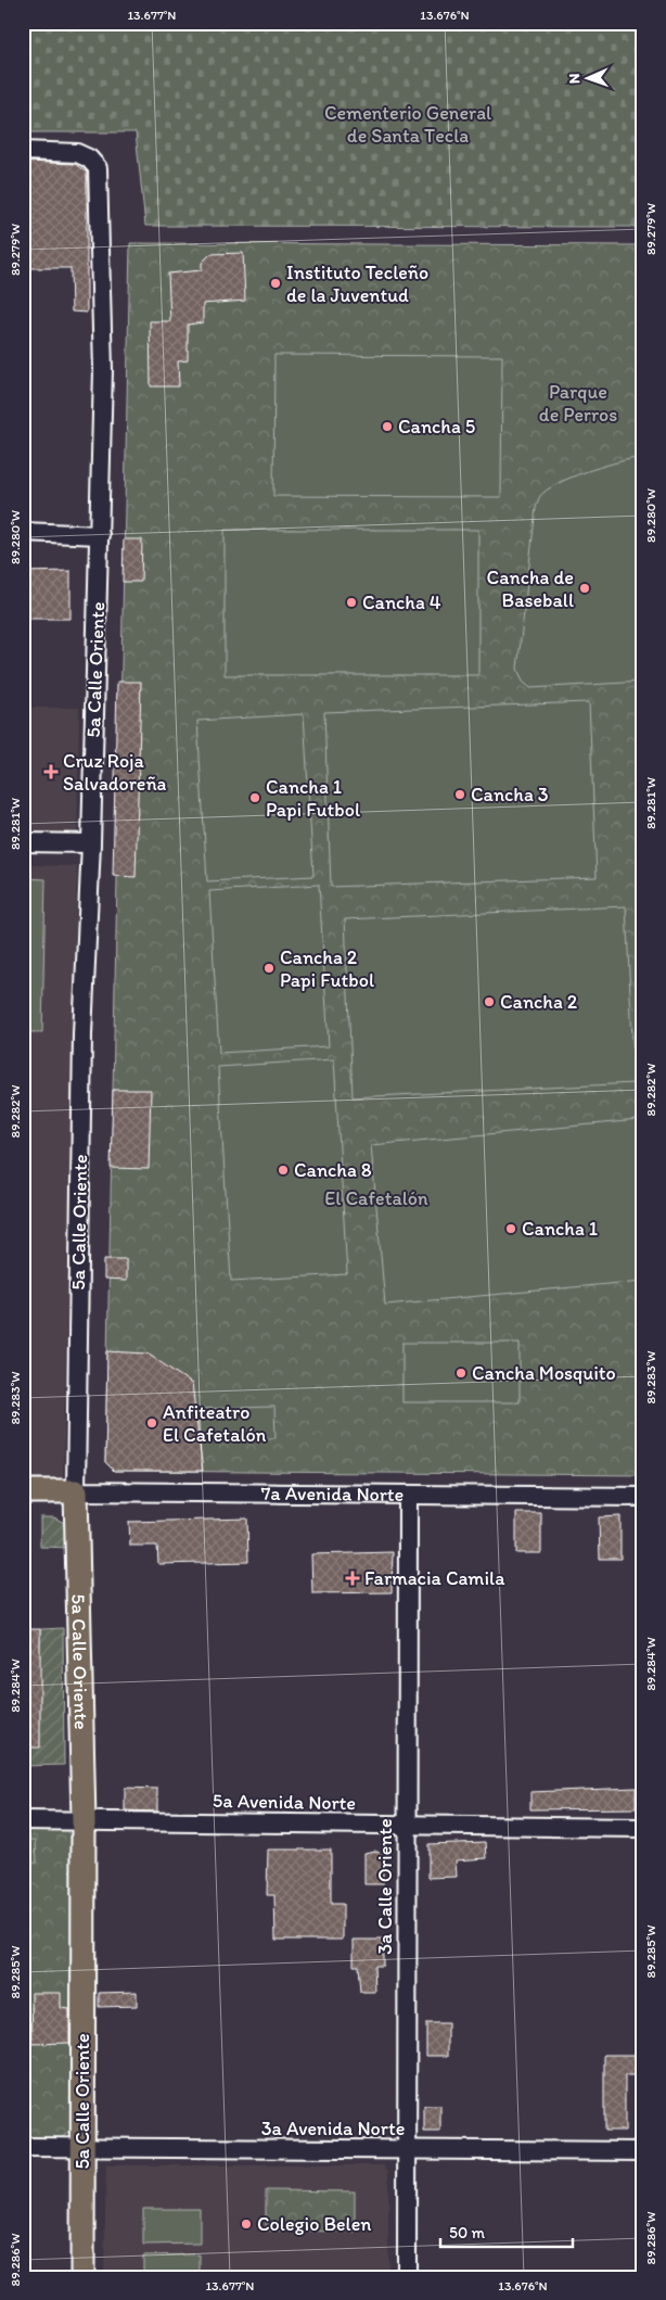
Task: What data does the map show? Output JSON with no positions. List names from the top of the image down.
{
  "streets": {
    "main road": ["5a Calle Oriente", "7a Avenida Norte"],
    "street": ["5a Avenida Norte", "3a Calle Oriente", "3a Avenida Norte"]
  },
  "crossings": [
    ["5a Calle Oriente", "7a Avenida Norte"],
    ["5a Calle Oriente", "5a Avenida Norte"],
    ["5a Calle Oriente", "3a Avenida Norte"],
    ["7a Avenida Norte", "3a Calle Oriente"],
    ["5a Avenida Norte", "3a Calle Oriente"],
    ["3a Calle Oriente", "3a Avenida Norte"]
  ],
  "parks": ["Cementerio General de Santa Tecla", "Parque de Perros", "El Cafetalón"],
  "places": {
    "other": [
      "Instituto Tecleño de la Juventud",
      "Cancha 5",
      "Cancha de Baseball",
      "Cancha 4",
      "Cancha 3",
      "Cancha 1 Papi Futbol",
      "Cancha 2 Papi Futbol",
      "Cancha 2",
      "Cancha 8",
      "Cancha 1",
      "Cancha Mosquito",
      "Anfiteatro El Cafetalón",
      "Colegio Belen"
    ],
    "health": ["Cruz Roja Salvadoreña", "Farmacia Camila"]
  },
  "scale_bar": "50 m",
  "north": "left",
  "coordinates": [
    "13.677°N",
    "13.676°N",
    "89.279°W",
    "89.280°W",
    "89.281°W",
    "89.282°W",
    "89.283°W",
    "89.284°W",
    "89.285°W",
    "89.286°W"
  ]
}
